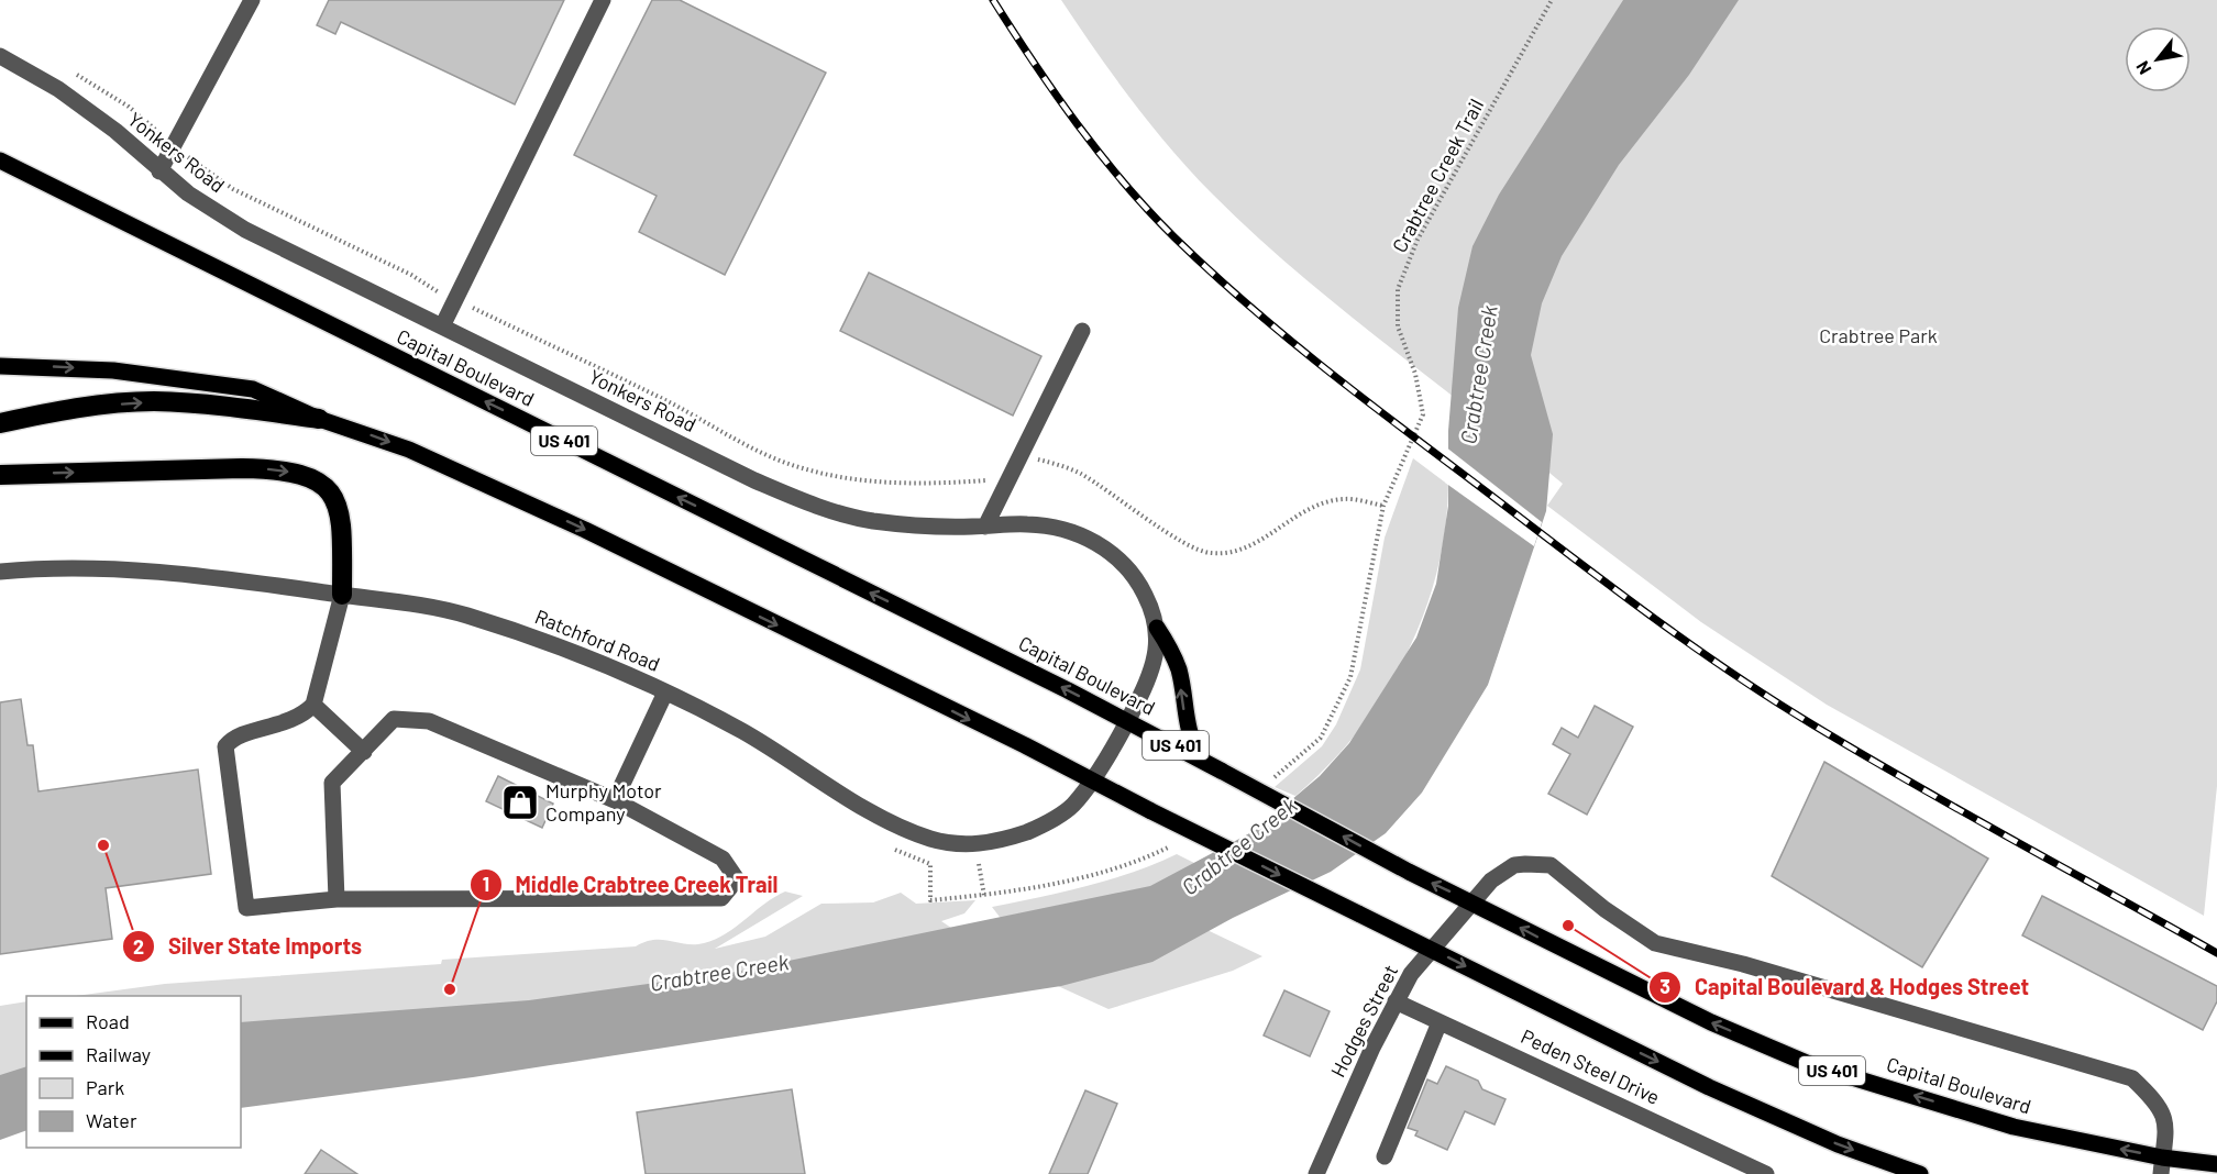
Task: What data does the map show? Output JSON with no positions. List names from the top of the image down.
{
  "streets": {
    "main road": ["Capital Boulevard", "US 401"],
    "street": [
      "Yonkers Road",
      "Ratchford Road",
      "Hodges Street",
      "Peden Steel Drive"
    ],
    "path": ["Crabtree Creek Trail"]
  },
  "crossings": [
    ["Yonkers Road", "Capital Boulevard"],
    ["Yonkers Road", "Ratchford Road"],
    ["Capital Boulevard", "Hodges Street"],
    ["Hodges Street", "Peden Steel Drive"]
  ],
  "water": ["Crabtree Creek"],
  "parks": ["Crabtree Park"],
  "places": {
    "shop": ["Murphy Motor Company"],
    "other": ["Silver State Imports", "Capital Boulevard & Hodges Street", "Middle Crabtree Creek Trail"]
  },
  "legend": [
    "Road",
    "Railway",
    "Park",
    "Water"
  ],
  "north": "bottom left"
}
